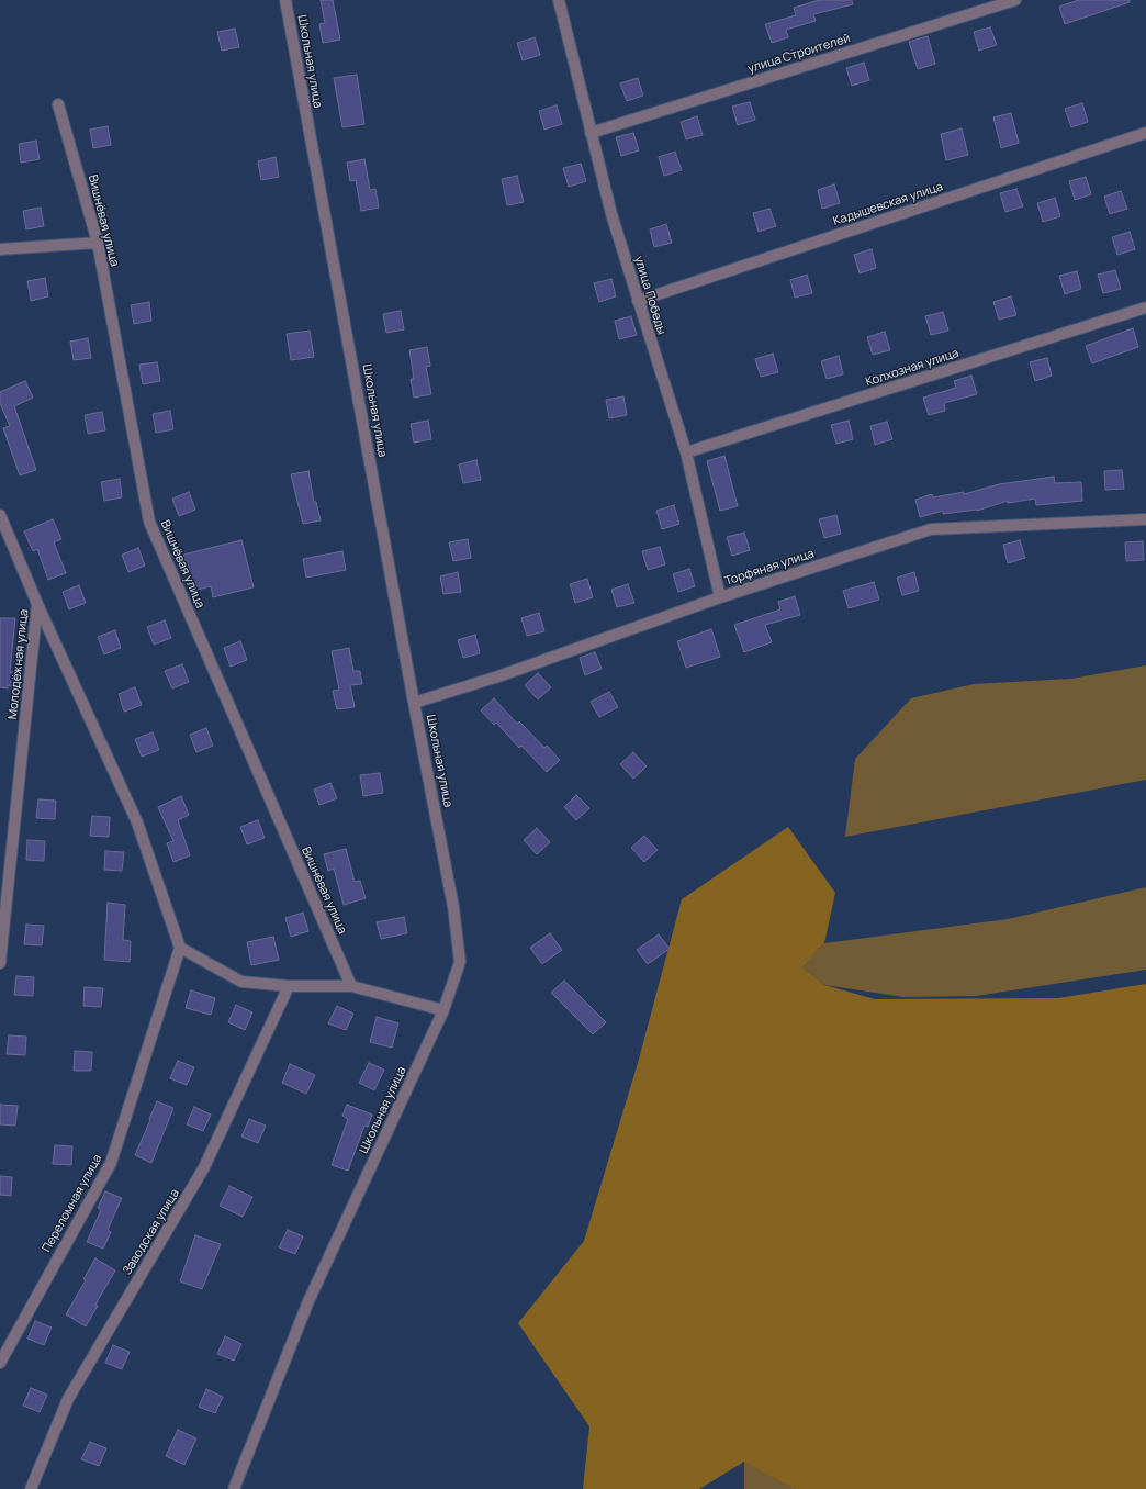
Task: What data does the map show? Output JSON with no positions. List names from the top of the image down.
{
  "streets": {
    "street": [
      "улица Строителей",
      "Школьная улица",
      "Кадышевская улица",
      "Вишнёвая улица",
      "улица Победы",
      "Колхозная улица",
      "Торфяная улица",
      "Молодёжная улица",
      "Переломная улица",
      "Заводская улица"
    ]
  },
  "crossings": [
    ["улица Строителей", "улица Победы"],
    ["Школьная улица", "Торфяная улица"],
    ["Кадышевская улица", "улица Победы"],
    ["улица Победы", "Колхозная улица"],
    ["улица Победы", "Торфяная улица"]
  ]
}
